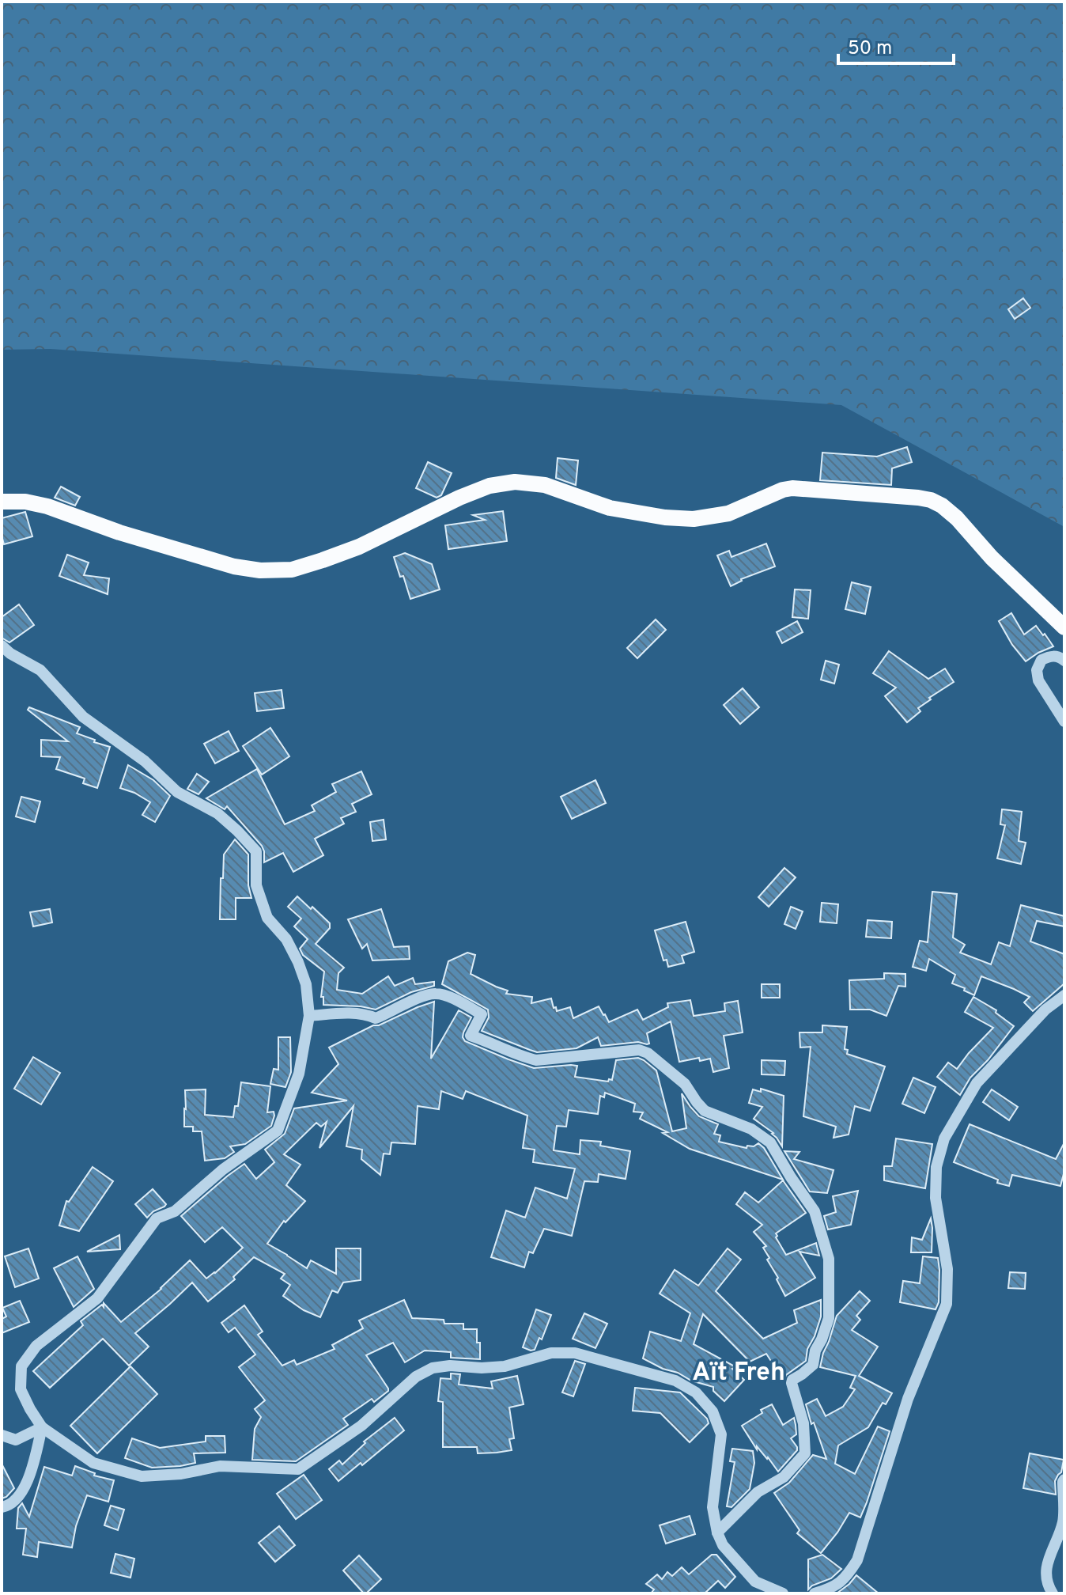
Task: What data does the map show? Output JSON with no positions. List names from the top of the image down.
{
  "districts": ["Aït Freh"],
  "scale_bar": "50 m"
}
